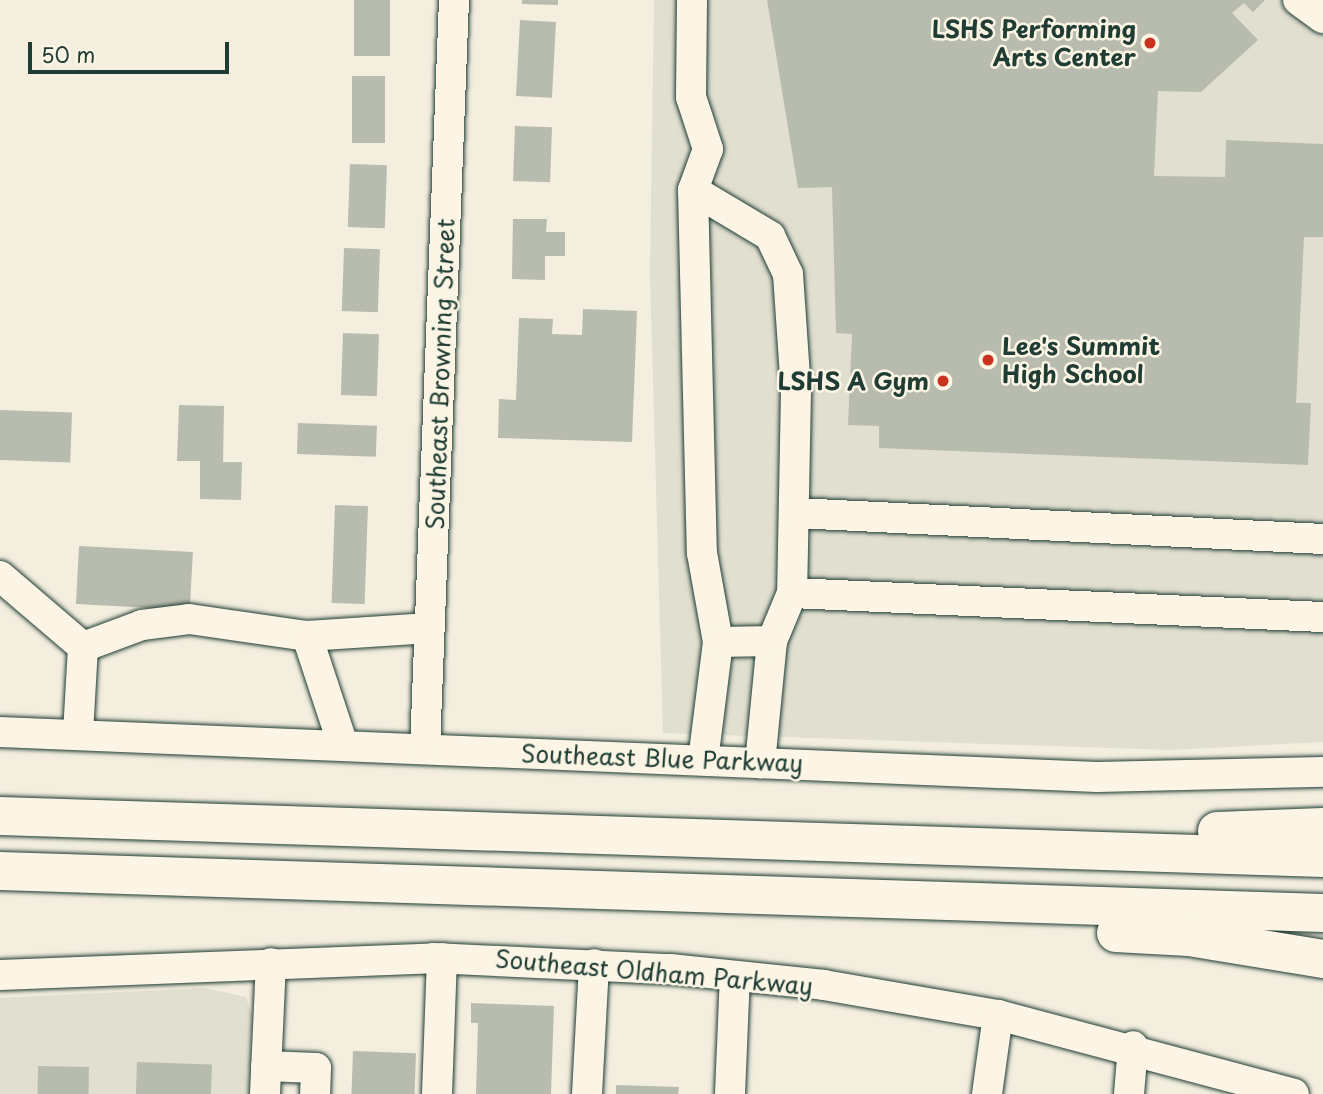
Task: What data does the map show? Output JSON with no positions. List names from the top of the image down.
{
  "streets": {
    "street": ["Southeast Browning Street", "Southeast Blue Parkway", "Southeast Oldham Parkway"]
  },
  "crossings": [
    ["Southeast Browning Street", "Southeast Blue Parkway"]
  ],
  "places": ["LSHS Performing Arts Center", "Lee's Summit High School", "LSHS A Gym"],
  "scale_bar": "50 m"
}
